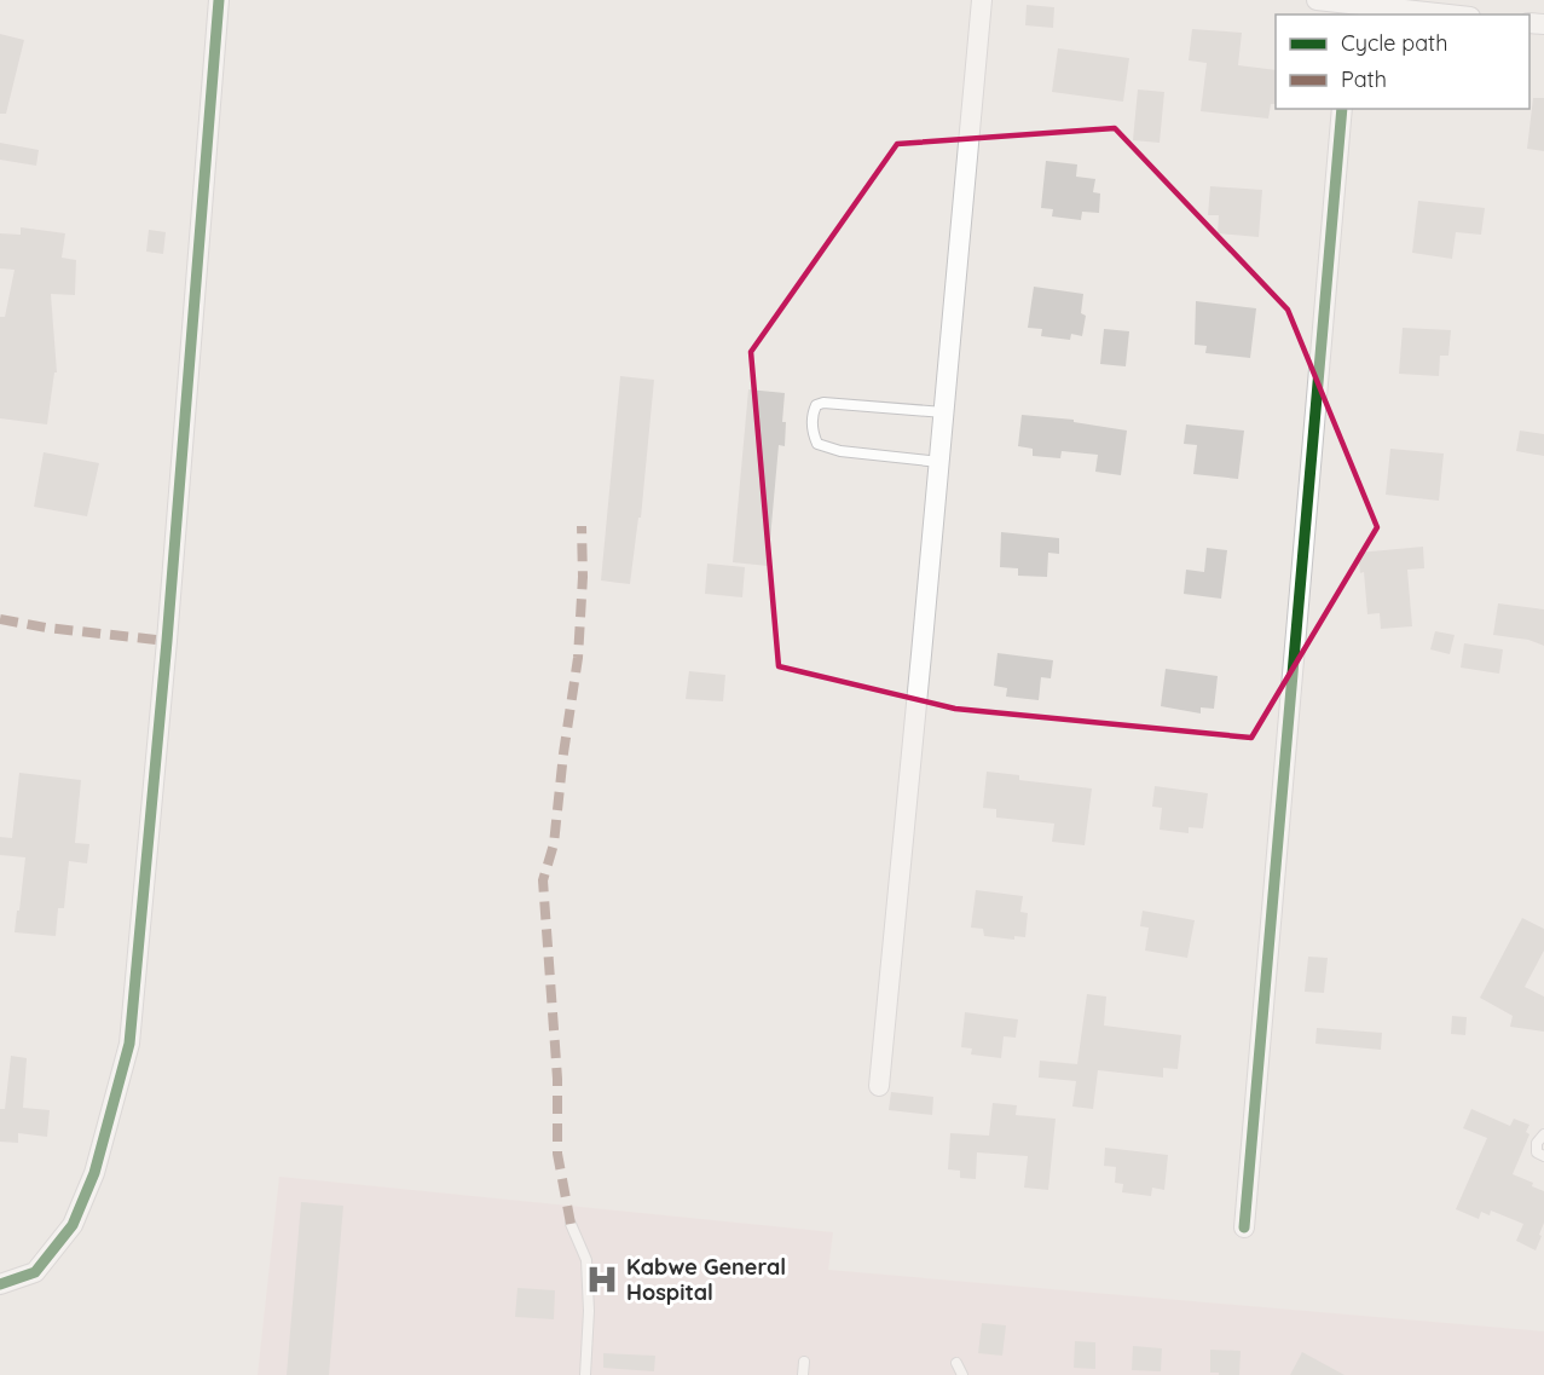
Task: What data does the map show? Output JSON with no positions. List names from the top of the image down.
{
  "places": {
    "hospital": ["Kabwe General Hospital"]
  },
  "legend": ["Cycle path", "Path"]
}
